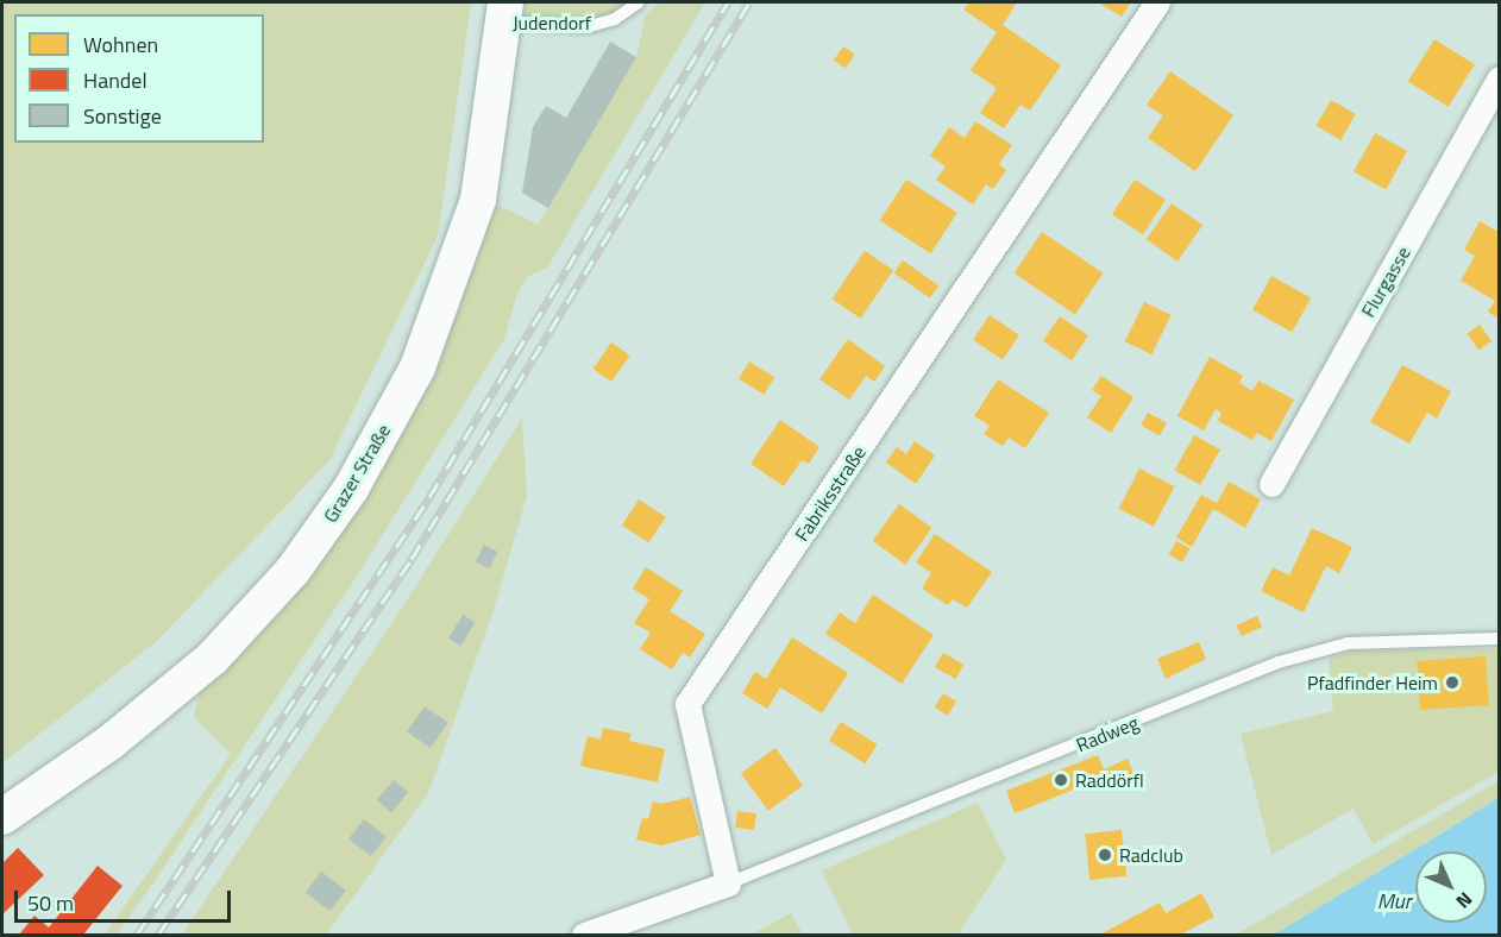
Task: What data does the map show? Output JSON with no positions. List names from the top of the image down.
{
  "streets": {
    "main road": ["Grazer Straße"],
    "street": ["Flurgasse", "Fabriksstraße"],
    "lane": ["Judendorf", "Radweg"]
  },
  "crossings": [
    ["Judendorf", "Grazer Straße"],
    ["Fabriksstraße", "Radweg"]
  ],
  "water": ["Mur"],
  "places": ["Pfadfinder Heim", "Raddörfl", "Radclub"],
  "legend": ["Wohnen", "Handel", "Sonstige"],
  "scale_bar": "50 m",
  "north": "bottom right"
}
